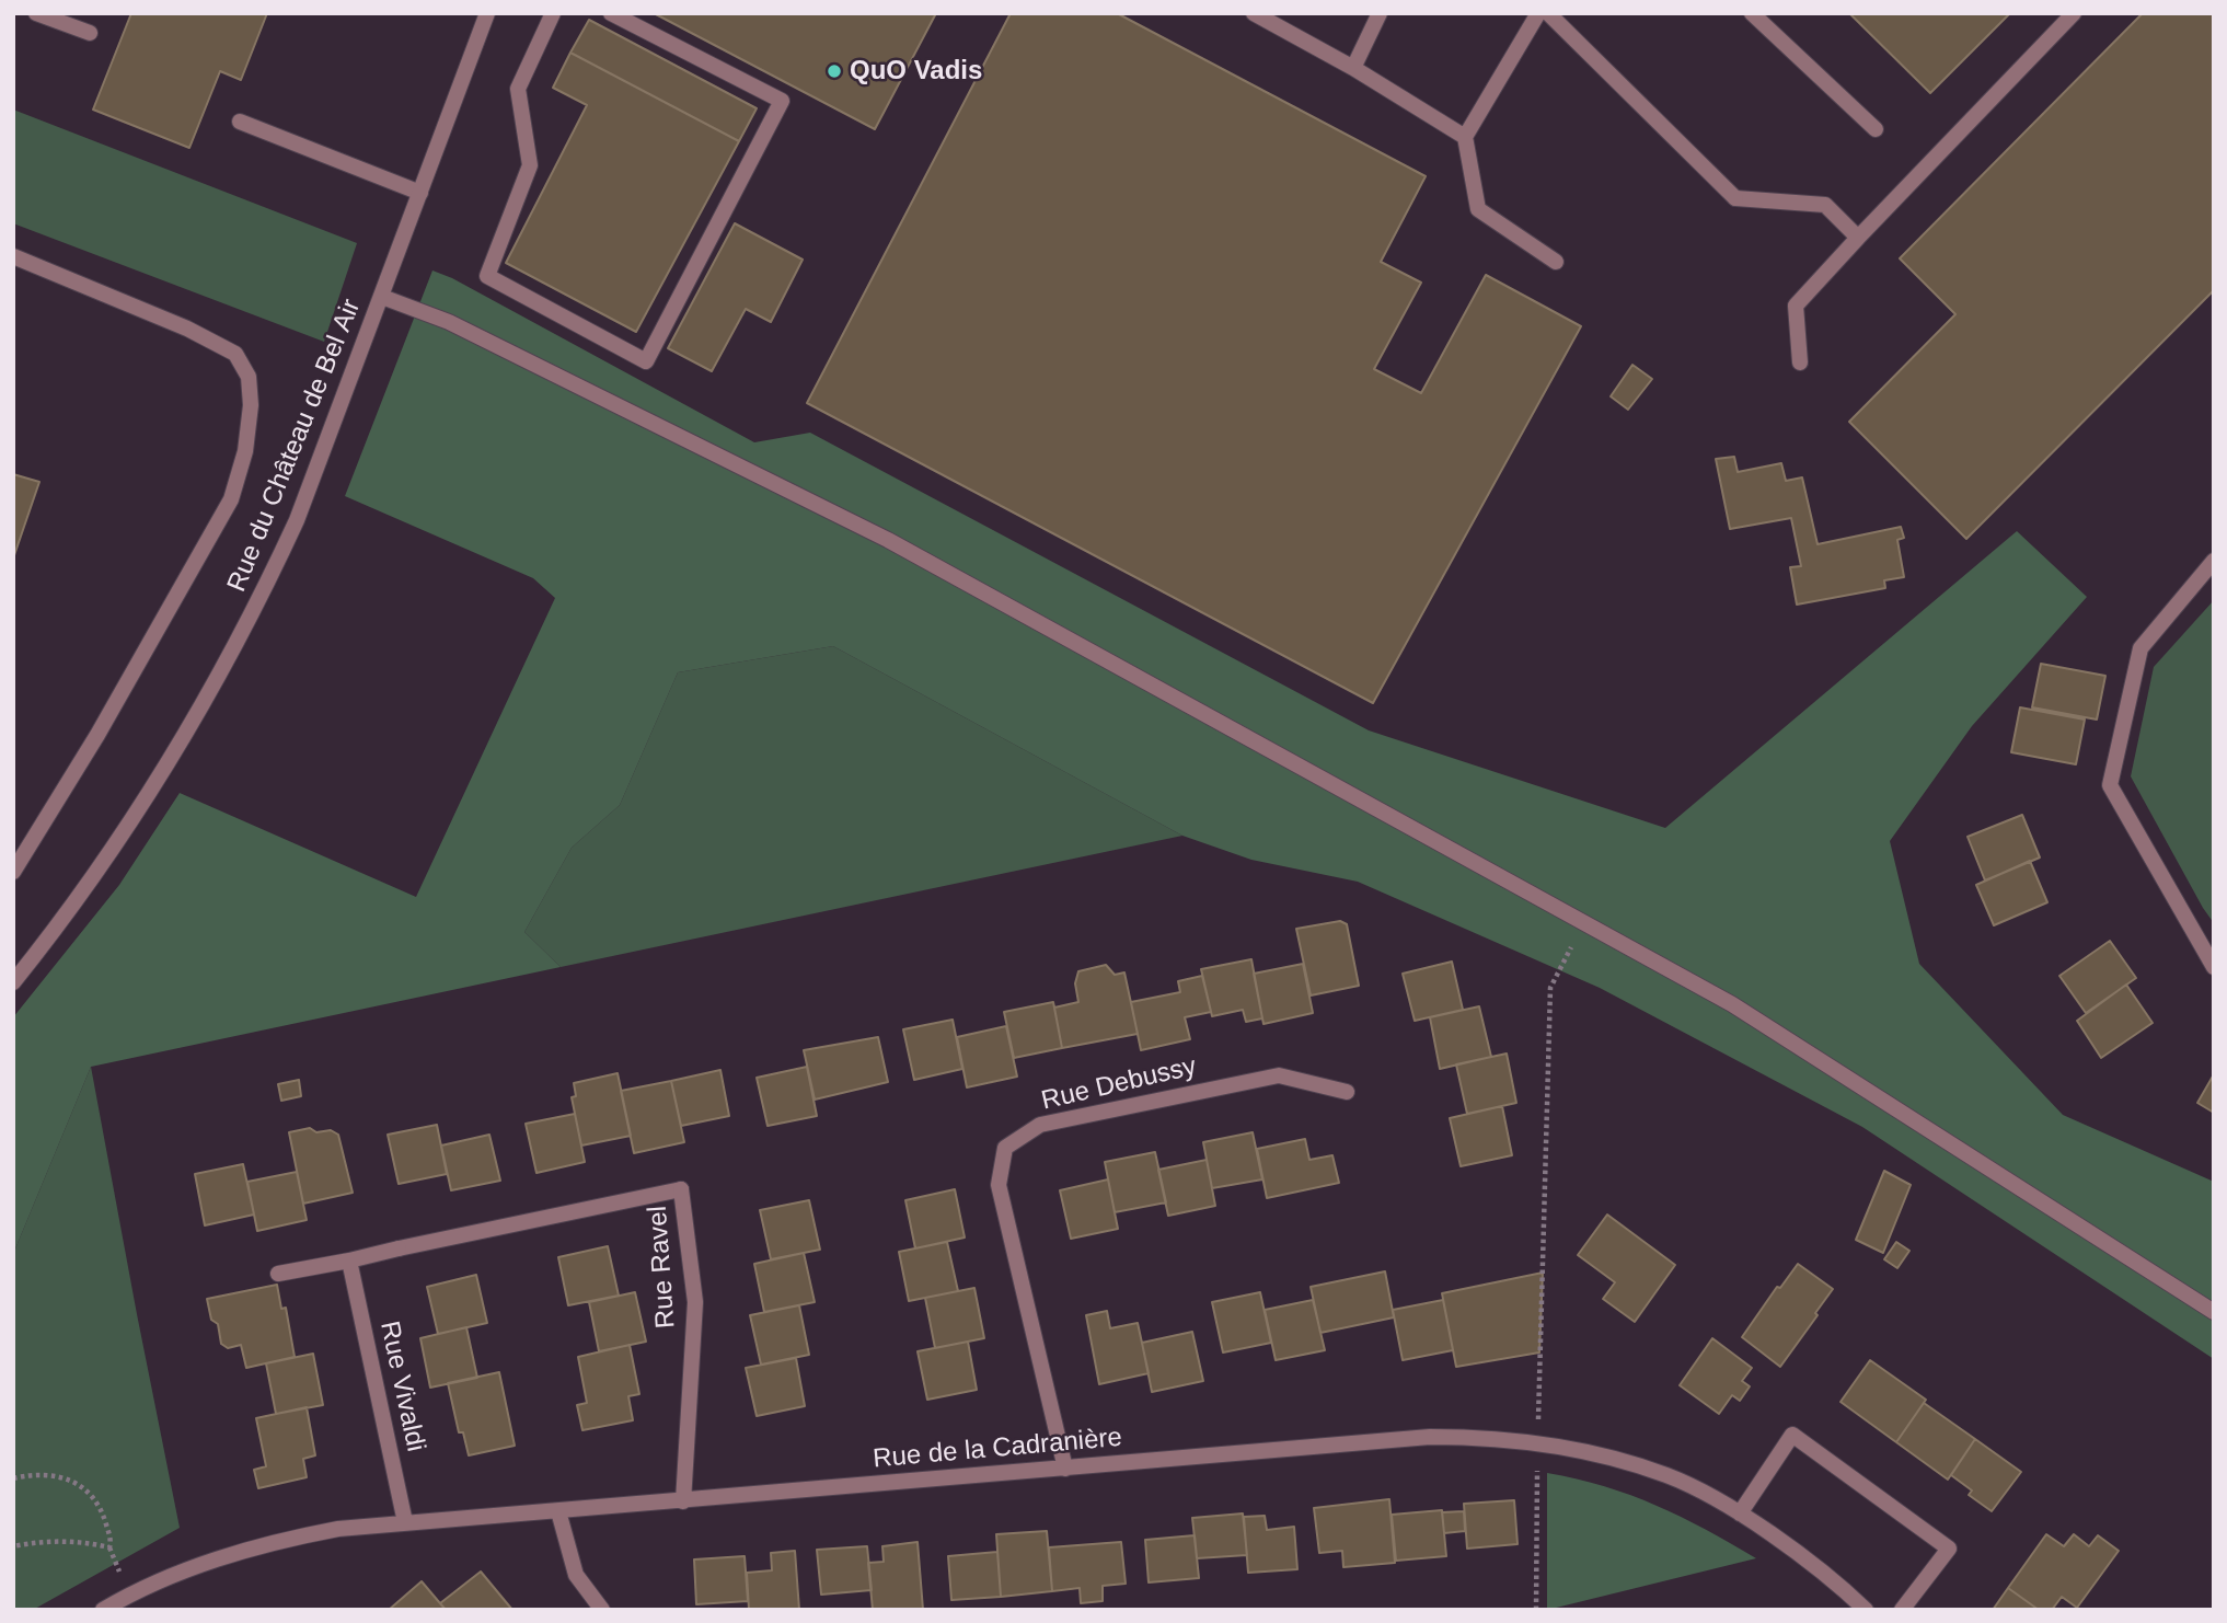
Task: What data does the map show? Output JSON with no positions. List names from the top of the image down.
{
  "streets": {
    "street": [
      "Rue du Château de Bel Air",
      "Rue Debussy",
      "Rue Ravel",
      "Rue Vivaldi",
      "Rue de la Cadranière"
    ]
  },
  "crossings": [
    ["Rue Debussy", "Rue de la Cadranière"],
    ["Rue Ravel", "Rue Vivaldi"],
    ["Rue Ravel", "Rue de la Cadranière"],
    ["Rue Vivaldi", "Rue de la Cadranière"]
  ],
  "places": ["QuO Vadis"]
}
